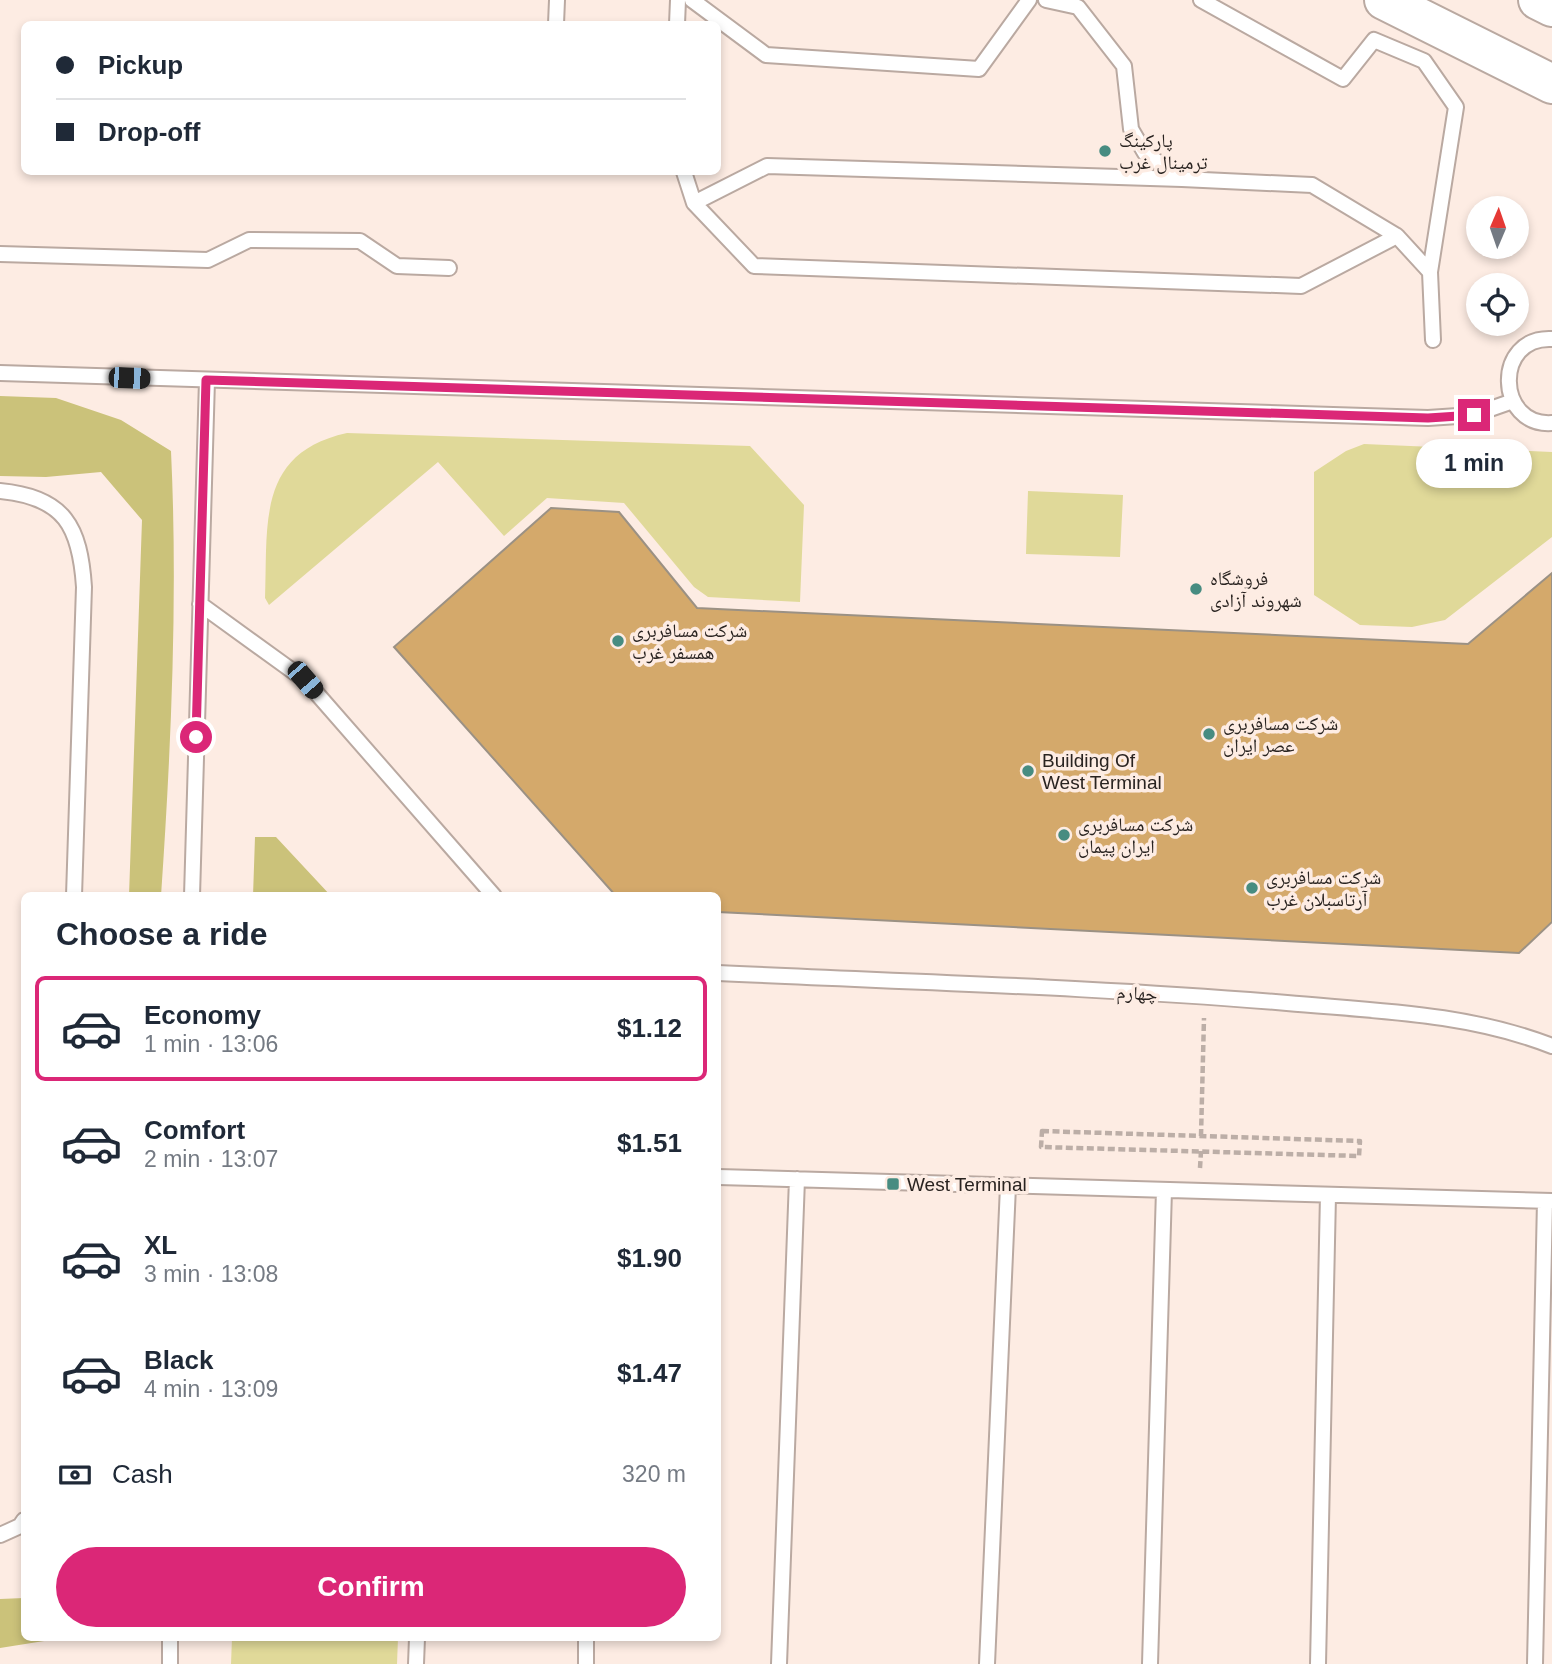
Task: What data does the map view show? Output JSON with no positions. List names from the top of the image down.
{
  "streets": {
    "lane": ["چهارم"]
  },
  "places": {
    "other": [
      "پارکینگ ترمینال غرب",
      "فروشگاه شهروند آزادی",
      "شرکت مسافربری همسفر غرب",
      "شرکت مسافربری عصر ایران",
      "Building Of West Terminal",
      "شرکت مسافربری ایران پیمان",
      "شرکت مسافربری آرتاسبلان غرب"
    ],
    "transit": ["West Terminal"]
  },
  "north": "top",
  "page": {
    "banner": ["Pickup", "Drop-off"],
    "bubble": "1 min",
    "heading": "Choose a ride",
    "list": [
      {
        "name": "Economy",
        "note": "1 min · 13:06",
        "value": "$1.12"
      },
      {
        "name": "Comfort",
        "note": "2 min · 13:07",
        "value": "$1.51"
      },
      {
        "name": "XL",
        "note": "3 min · 13:08",
        "value": "$1.90"
      },
      {
        "name": "Black",
        "note": "4 min · 13:09",
        "value": "$1.47"
      }
    ],
    "pay": ["Cash", "320 m"],
    "buttons": "Confirm"
  }
}
